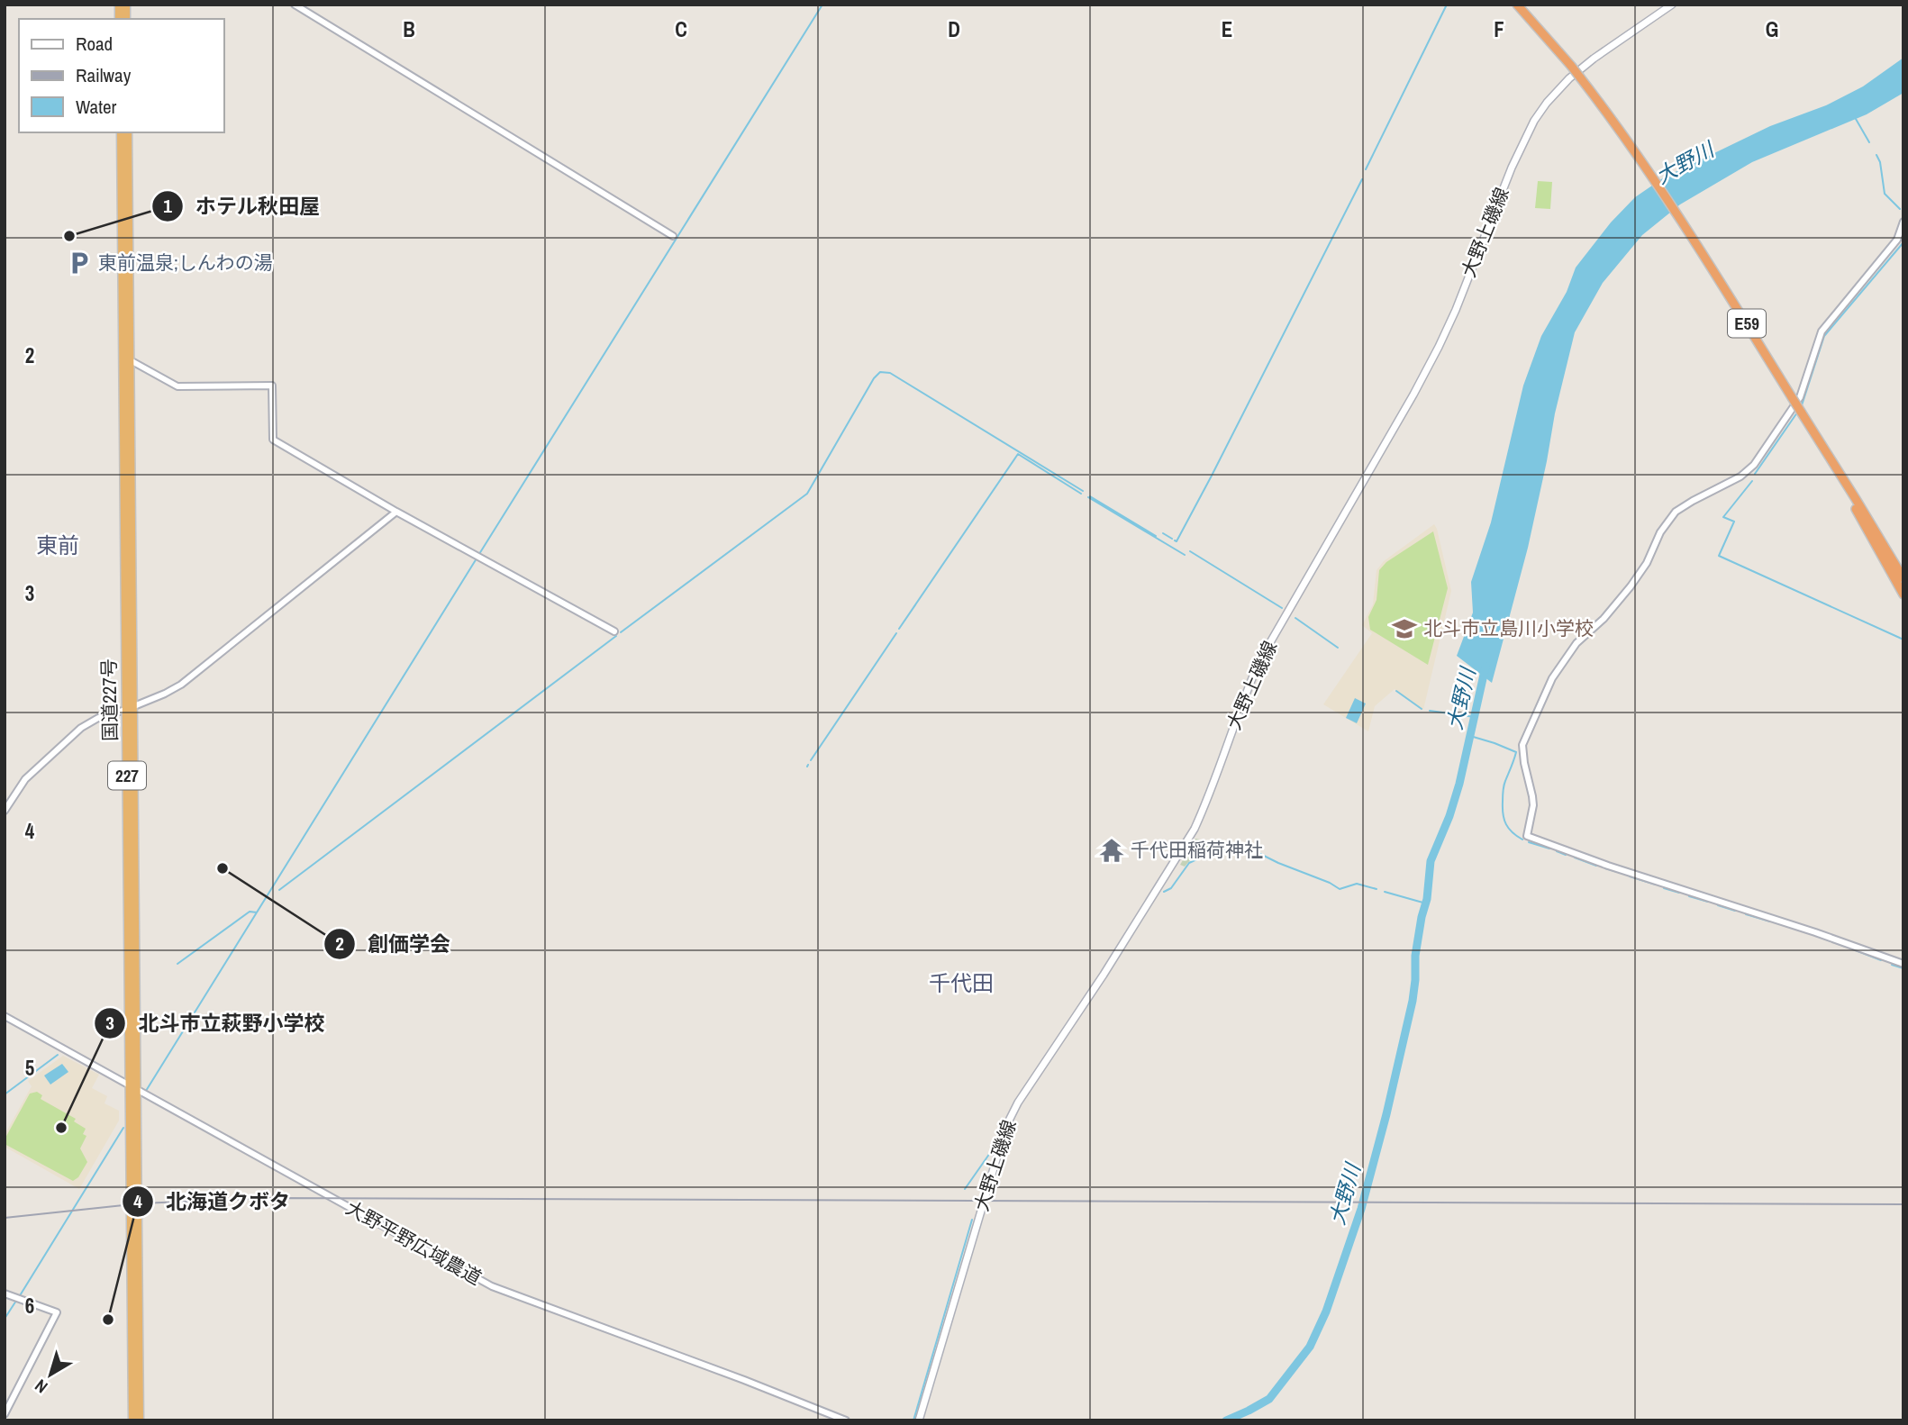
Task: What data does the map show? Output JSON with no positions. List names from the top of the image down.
{
  "streets": {
    "highway": ["E59", "国道227号", "227"],
    "main road": ["大野上磯線"],
    "street": ["大野平野広域農道"]
  },
  "crossings": [
    ["国道227号", "大野平野広域農道"]
  ],
  "districts": ["東前", "千代田"],
  "water": ["大野川"],
  "places": {
    "other": [
      "ホテル秋田屋",
      "創価学会",
      "北斗市立萩野小学校",
      "北海道クボタ"
    ],
    "parking": ["東前温泉;しんわの湯"],
    "school or university": ["北斗市立島川小学校"],
    "temple": ["千代田稲荷神社"]
  },
  "legend": ["Road", "Railway", "Water"],
  "north": "bottom left",
  "grid": {
    "columns": [
      "B",
      "C",
      "D",
      "E",
      "F",
      "G"
    ],
    "rows": [
      "2",
      "3",
      "4",
      "5",
      "6"
    ]
  }
}
